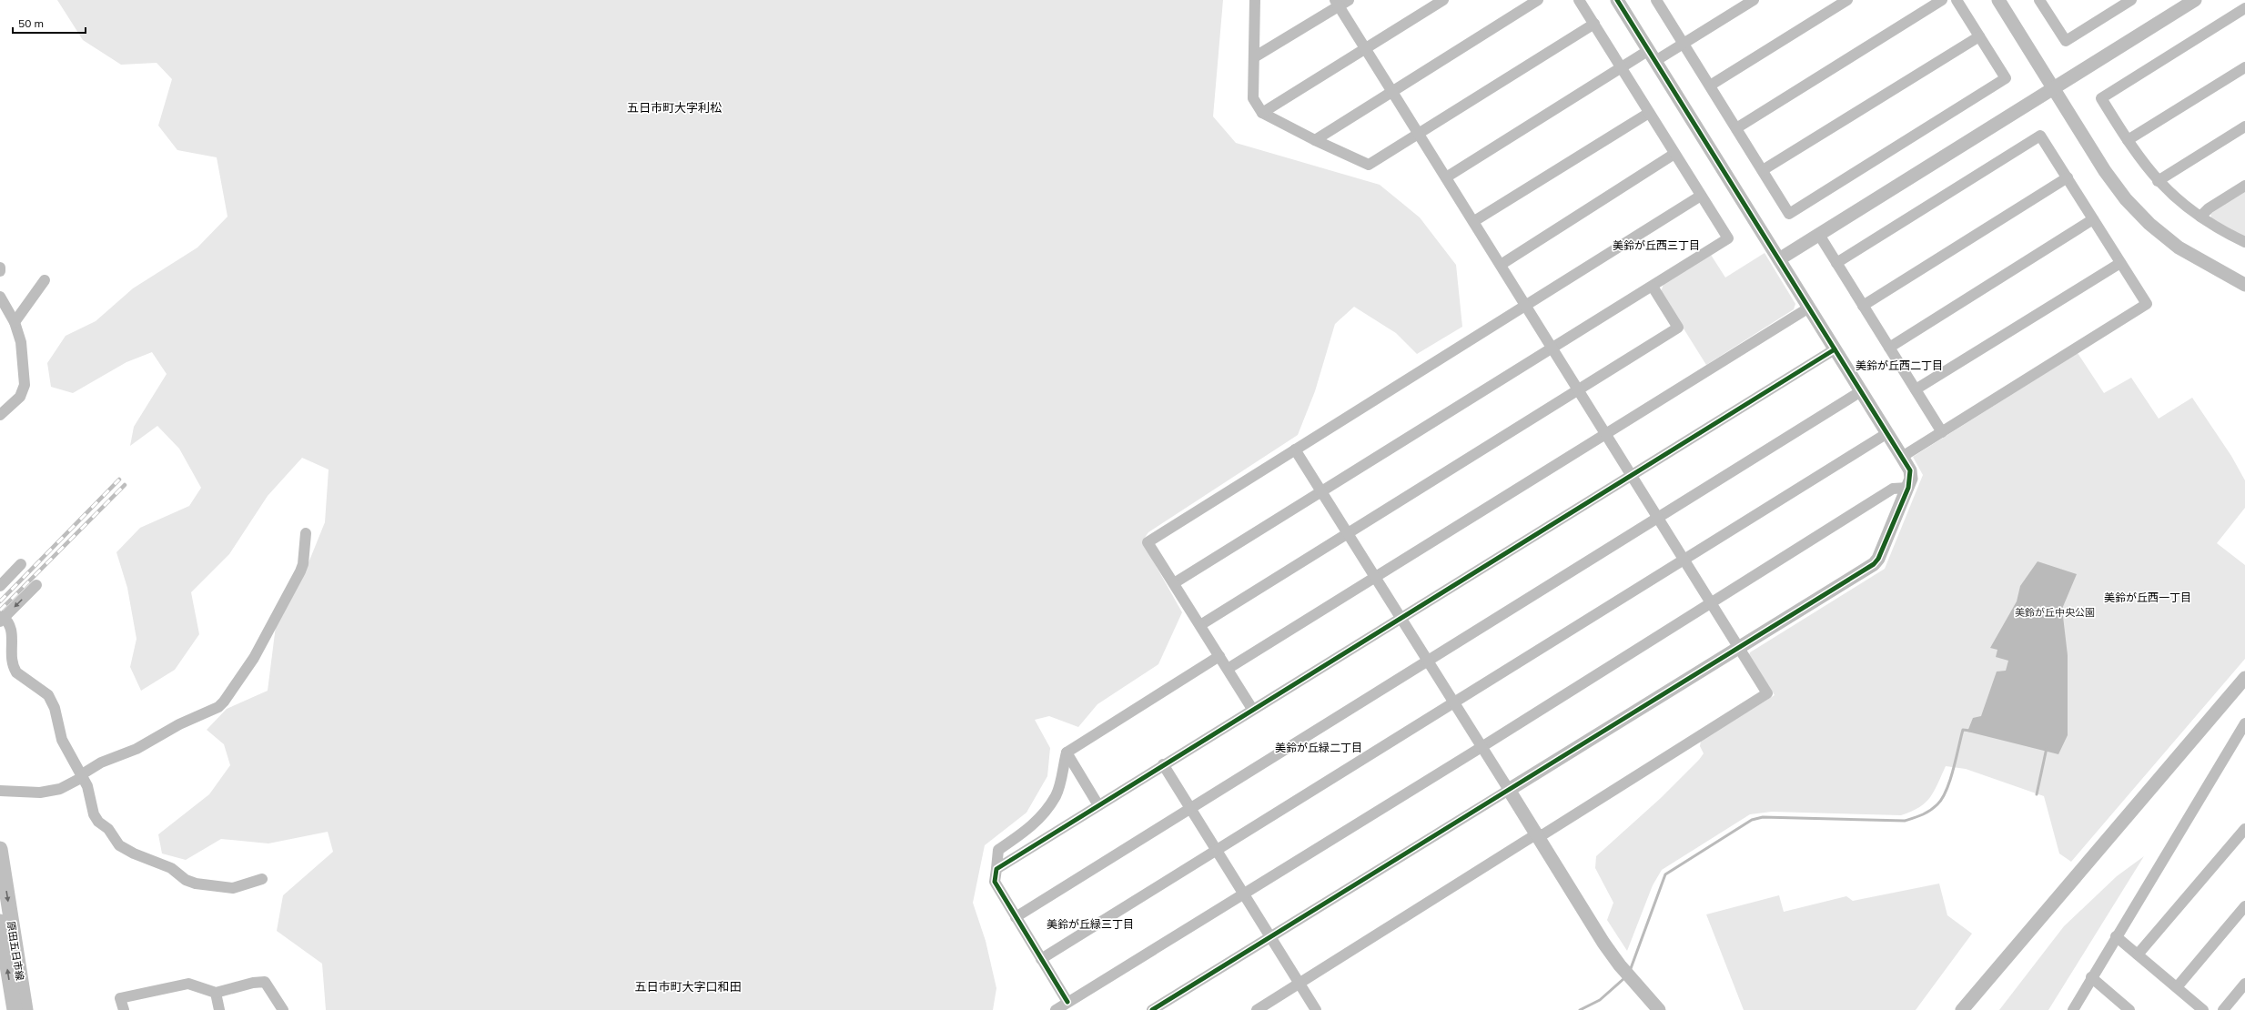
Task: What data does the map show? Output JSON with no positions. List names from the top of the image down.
{
  "streets": {
    "main road": ["原田五日市線"]
  },
  "districts": [
    "五日市町大字利松",
    "美鈴が丘西三丁目",
    "美鈴が丘西二丁目",
    "美鈴が丘西一丁目",
    "美鈴が丘緑二丁目",
    "美鈴が丘緑三丁目",
    "五日市町大字口和田"
  ],
  "parks": ["美鈴が丘中央公園"],
  "scale_bar": "50 m"
}
